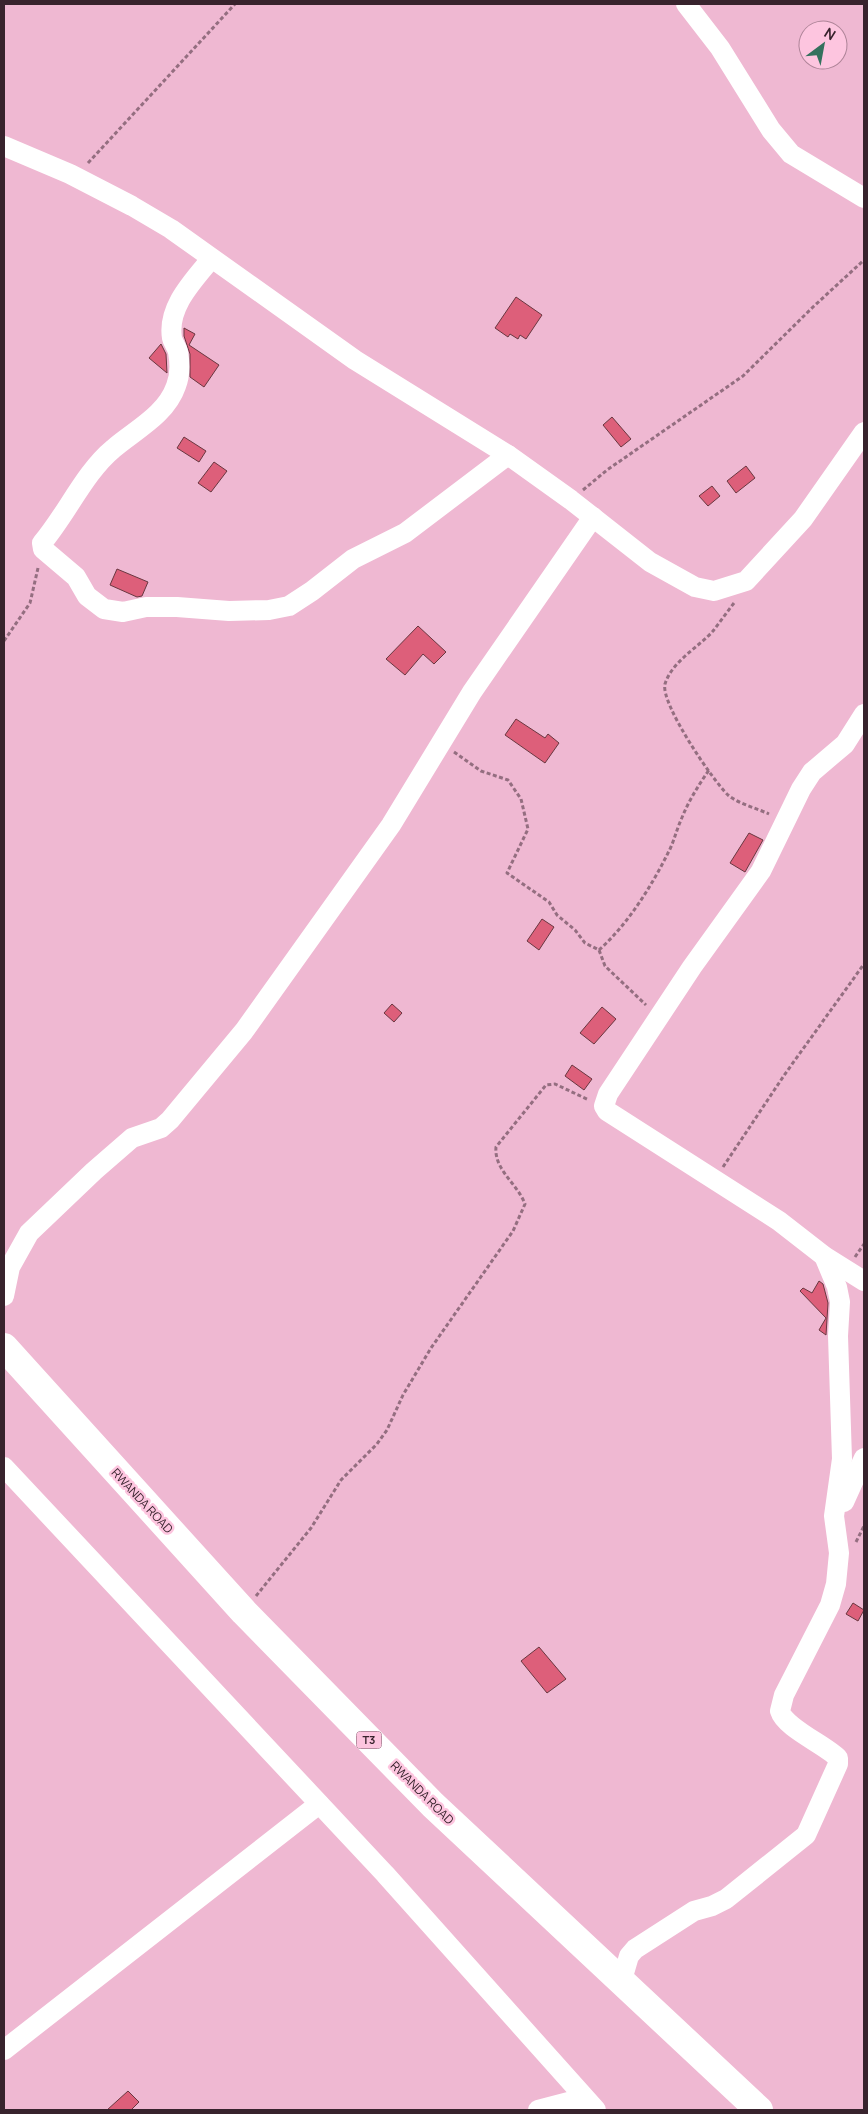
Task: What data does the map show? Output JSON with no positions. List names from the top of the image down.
{
  "streets": {
    "highway": ["RWANDA ROAD", "T3"]
  },
  "north": "top right"
}
